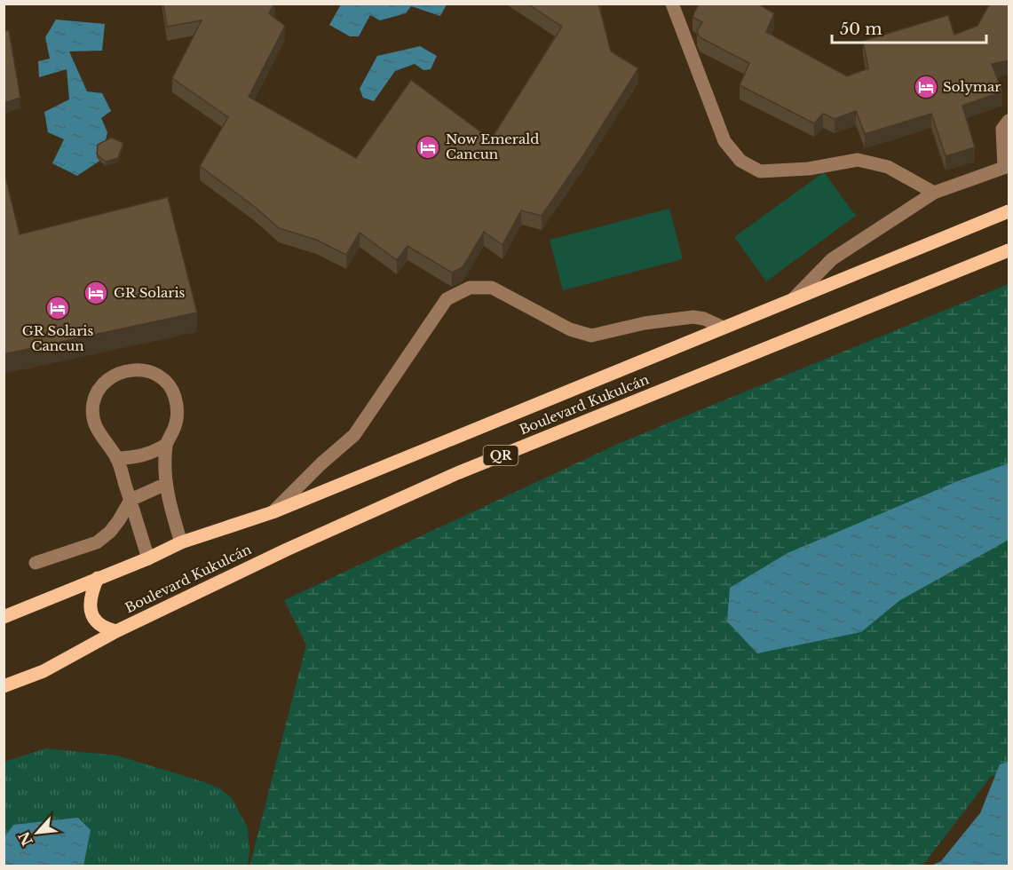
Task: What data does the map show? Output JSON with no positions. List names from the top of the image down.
{
  "streets": {
    "main road": ["Boulevard Kukulcán", "QR"]
  },
  "places": {
    "hotel": [
      "Solymar",
      "Now Emerald Cancun",
      "GR Solaris",
      "GR Solaris Cancun"
    ]
  },
  "scale_bar": "50 m",
  "north": "bottom left"
}
